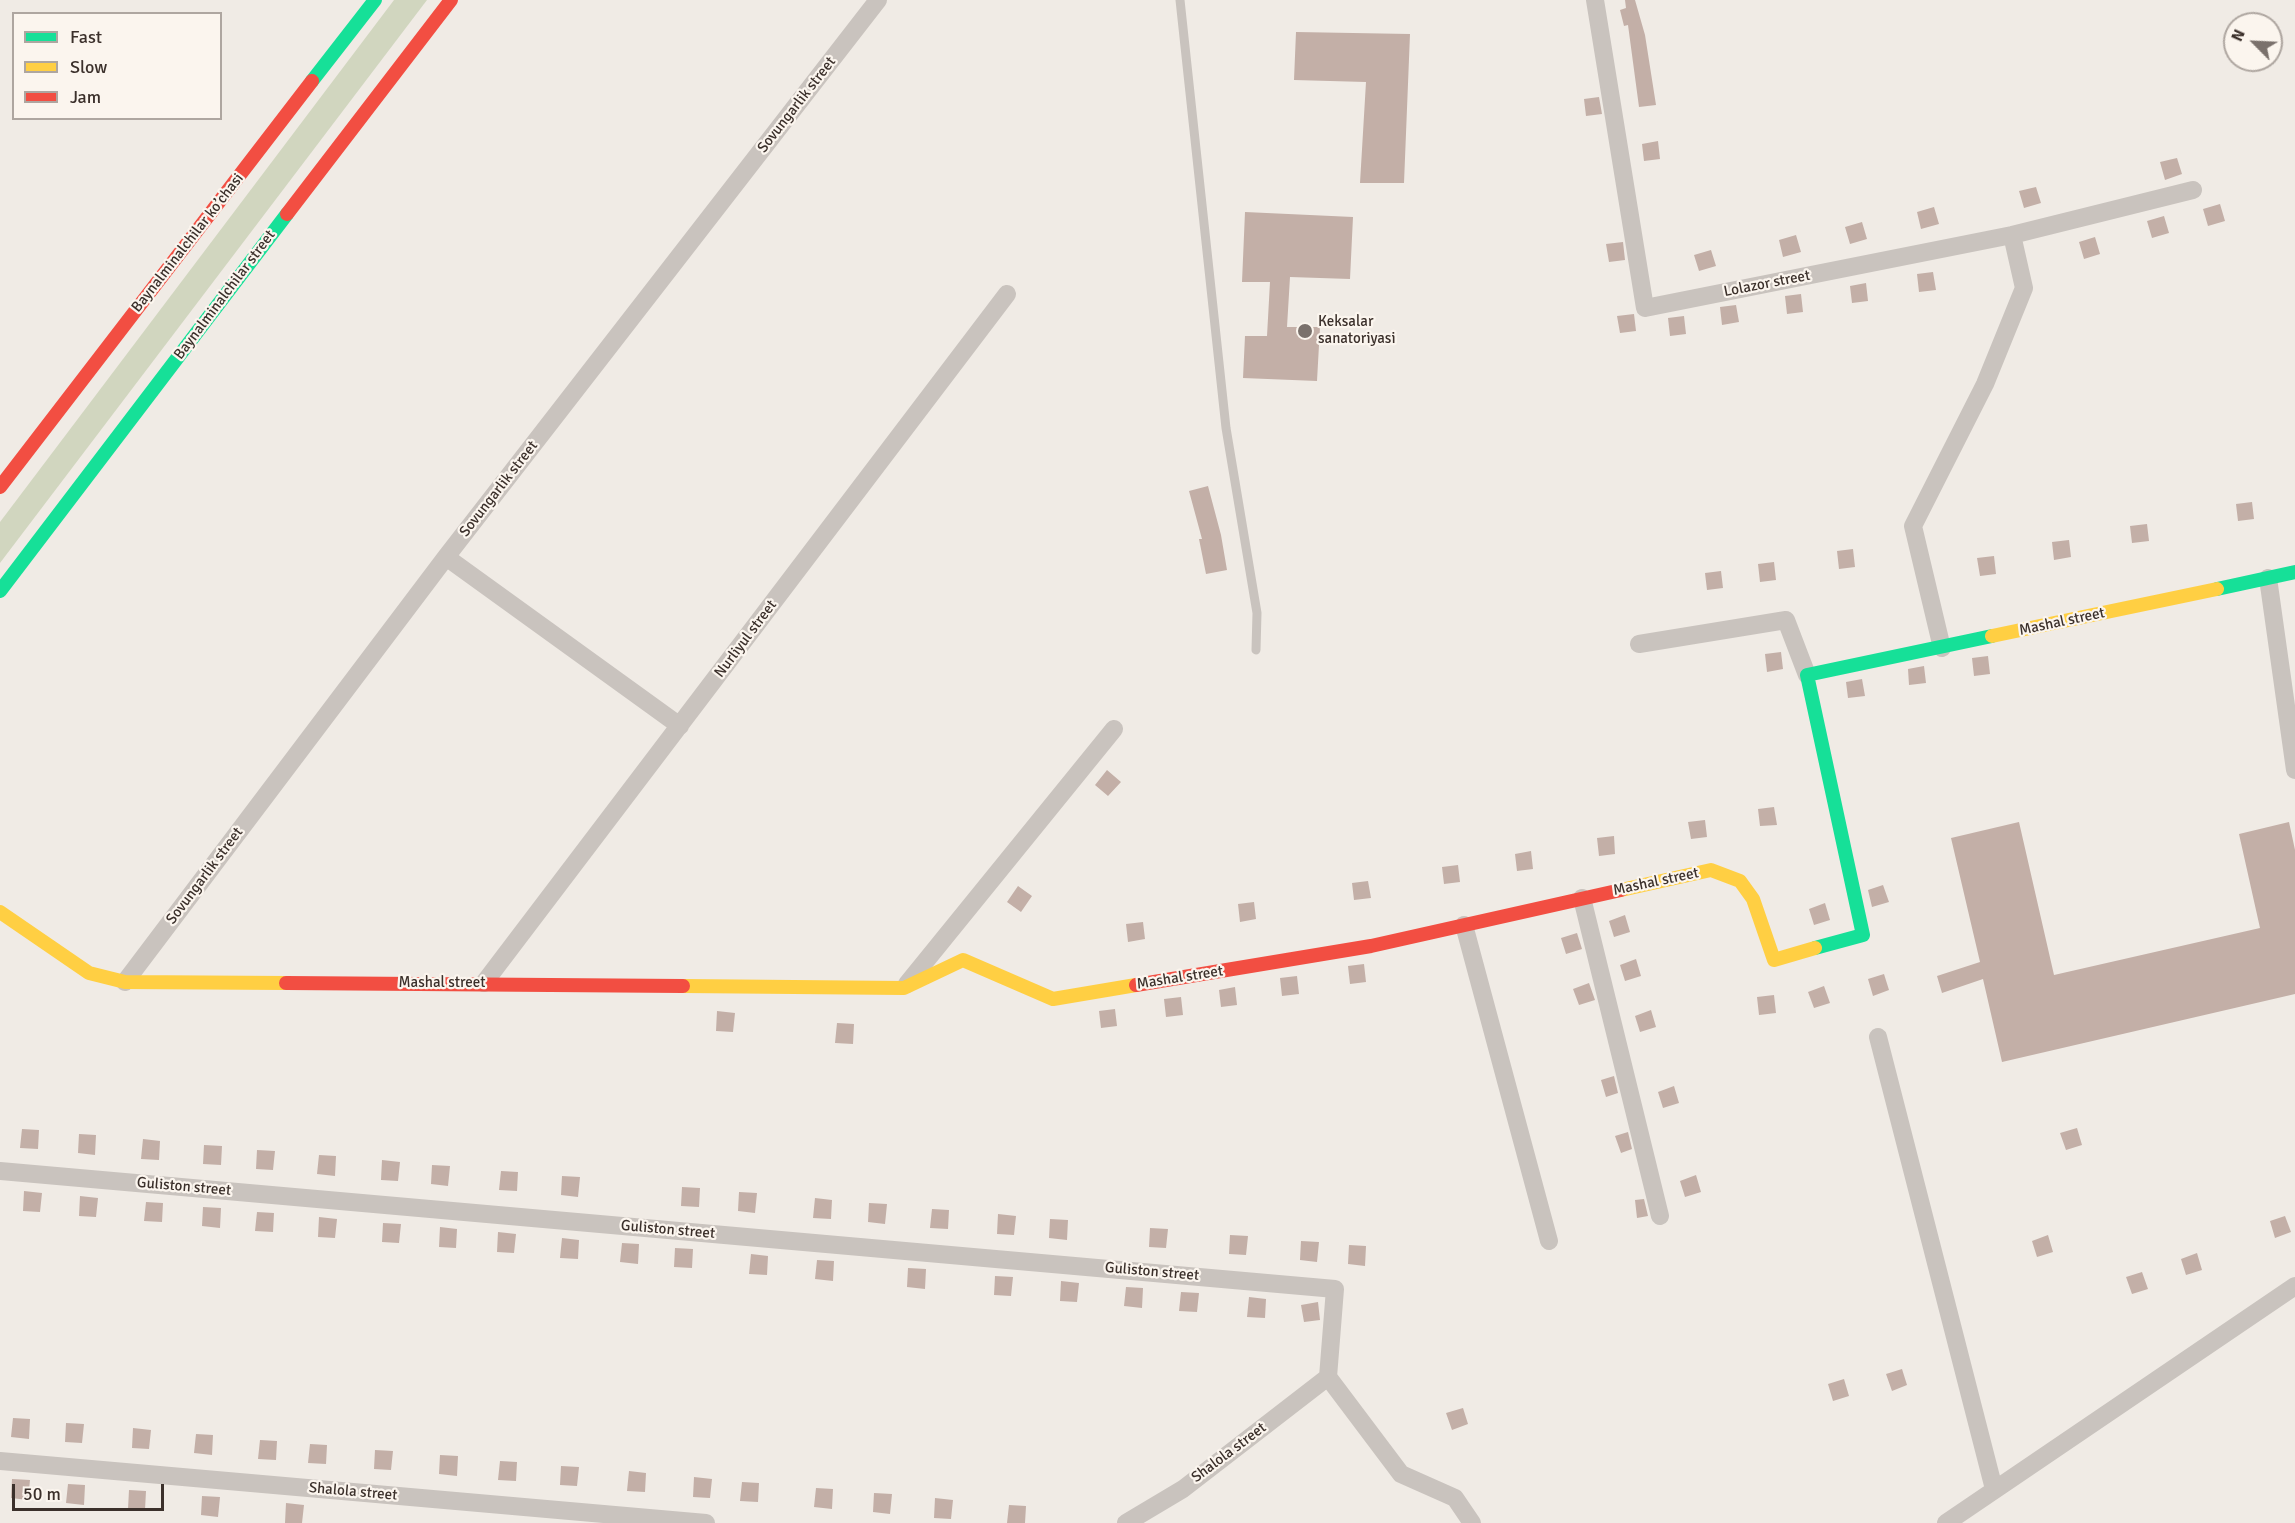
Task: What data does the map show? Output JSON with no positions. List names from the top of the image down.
{
  "streets": {
    "street": [
      "Sovungarlik street",
      "Baynalminalchilar ko’chasi",
      "Lolazor street",
      "Baynalminalchilar street",
      "Mashal street",
      "Nurliyul street",
      "Guliston street",
      "Shalola street"
    ]
  },
  "crossings": [
    ["Sovungarlik street", "Mashal street"],
    ["Mashal street", "Nurliyul street"],
    ["Guliston street", "Shalola street"]
  ],
  "places": ["Keksalar sanatoriyasi"],
  "legend": ["Fast", "Slow", "Jam"],
  "scale_bar": "50 m",
  "north": "top left"
}
